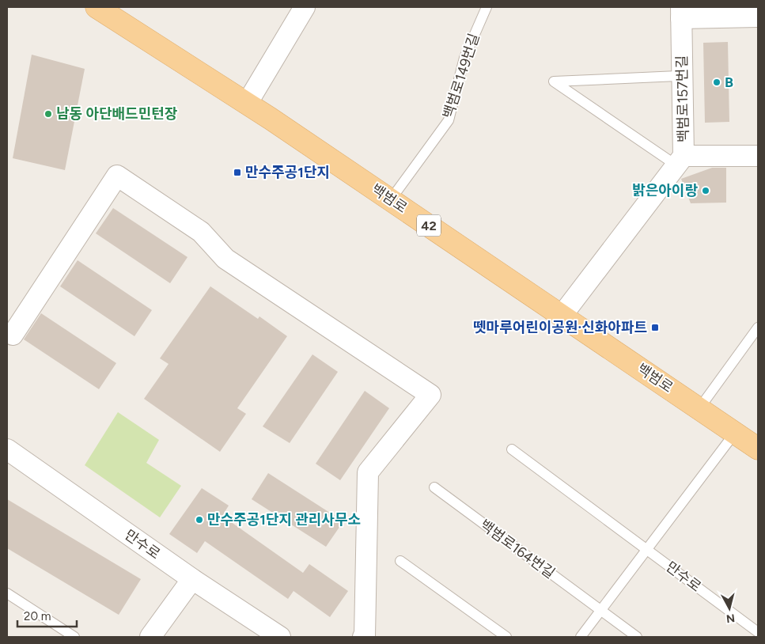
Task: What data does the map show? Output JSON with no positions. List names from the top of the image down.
{
  "streets": {
    "main road": ["백범로", "42"],
    "street": ["백범로157번길", "만수로"],
    "lane": ["백범로149번길", "백범로164번길"]
  },
  "crossings": [
    ["백범로149번길", "백범로"]
  ],
  "places": {
    "other": [
      "B",
      "남동 아단배드민턴장",
      "밝은아이랑",
      "만수주공1단지 관리사무소"
    ],
    "transit": ["만수주공1단지", "뗏마루어린이공원·신화아파트"]
  },
  "scale_bar": "20 m",
  "north": "bottom"
}
